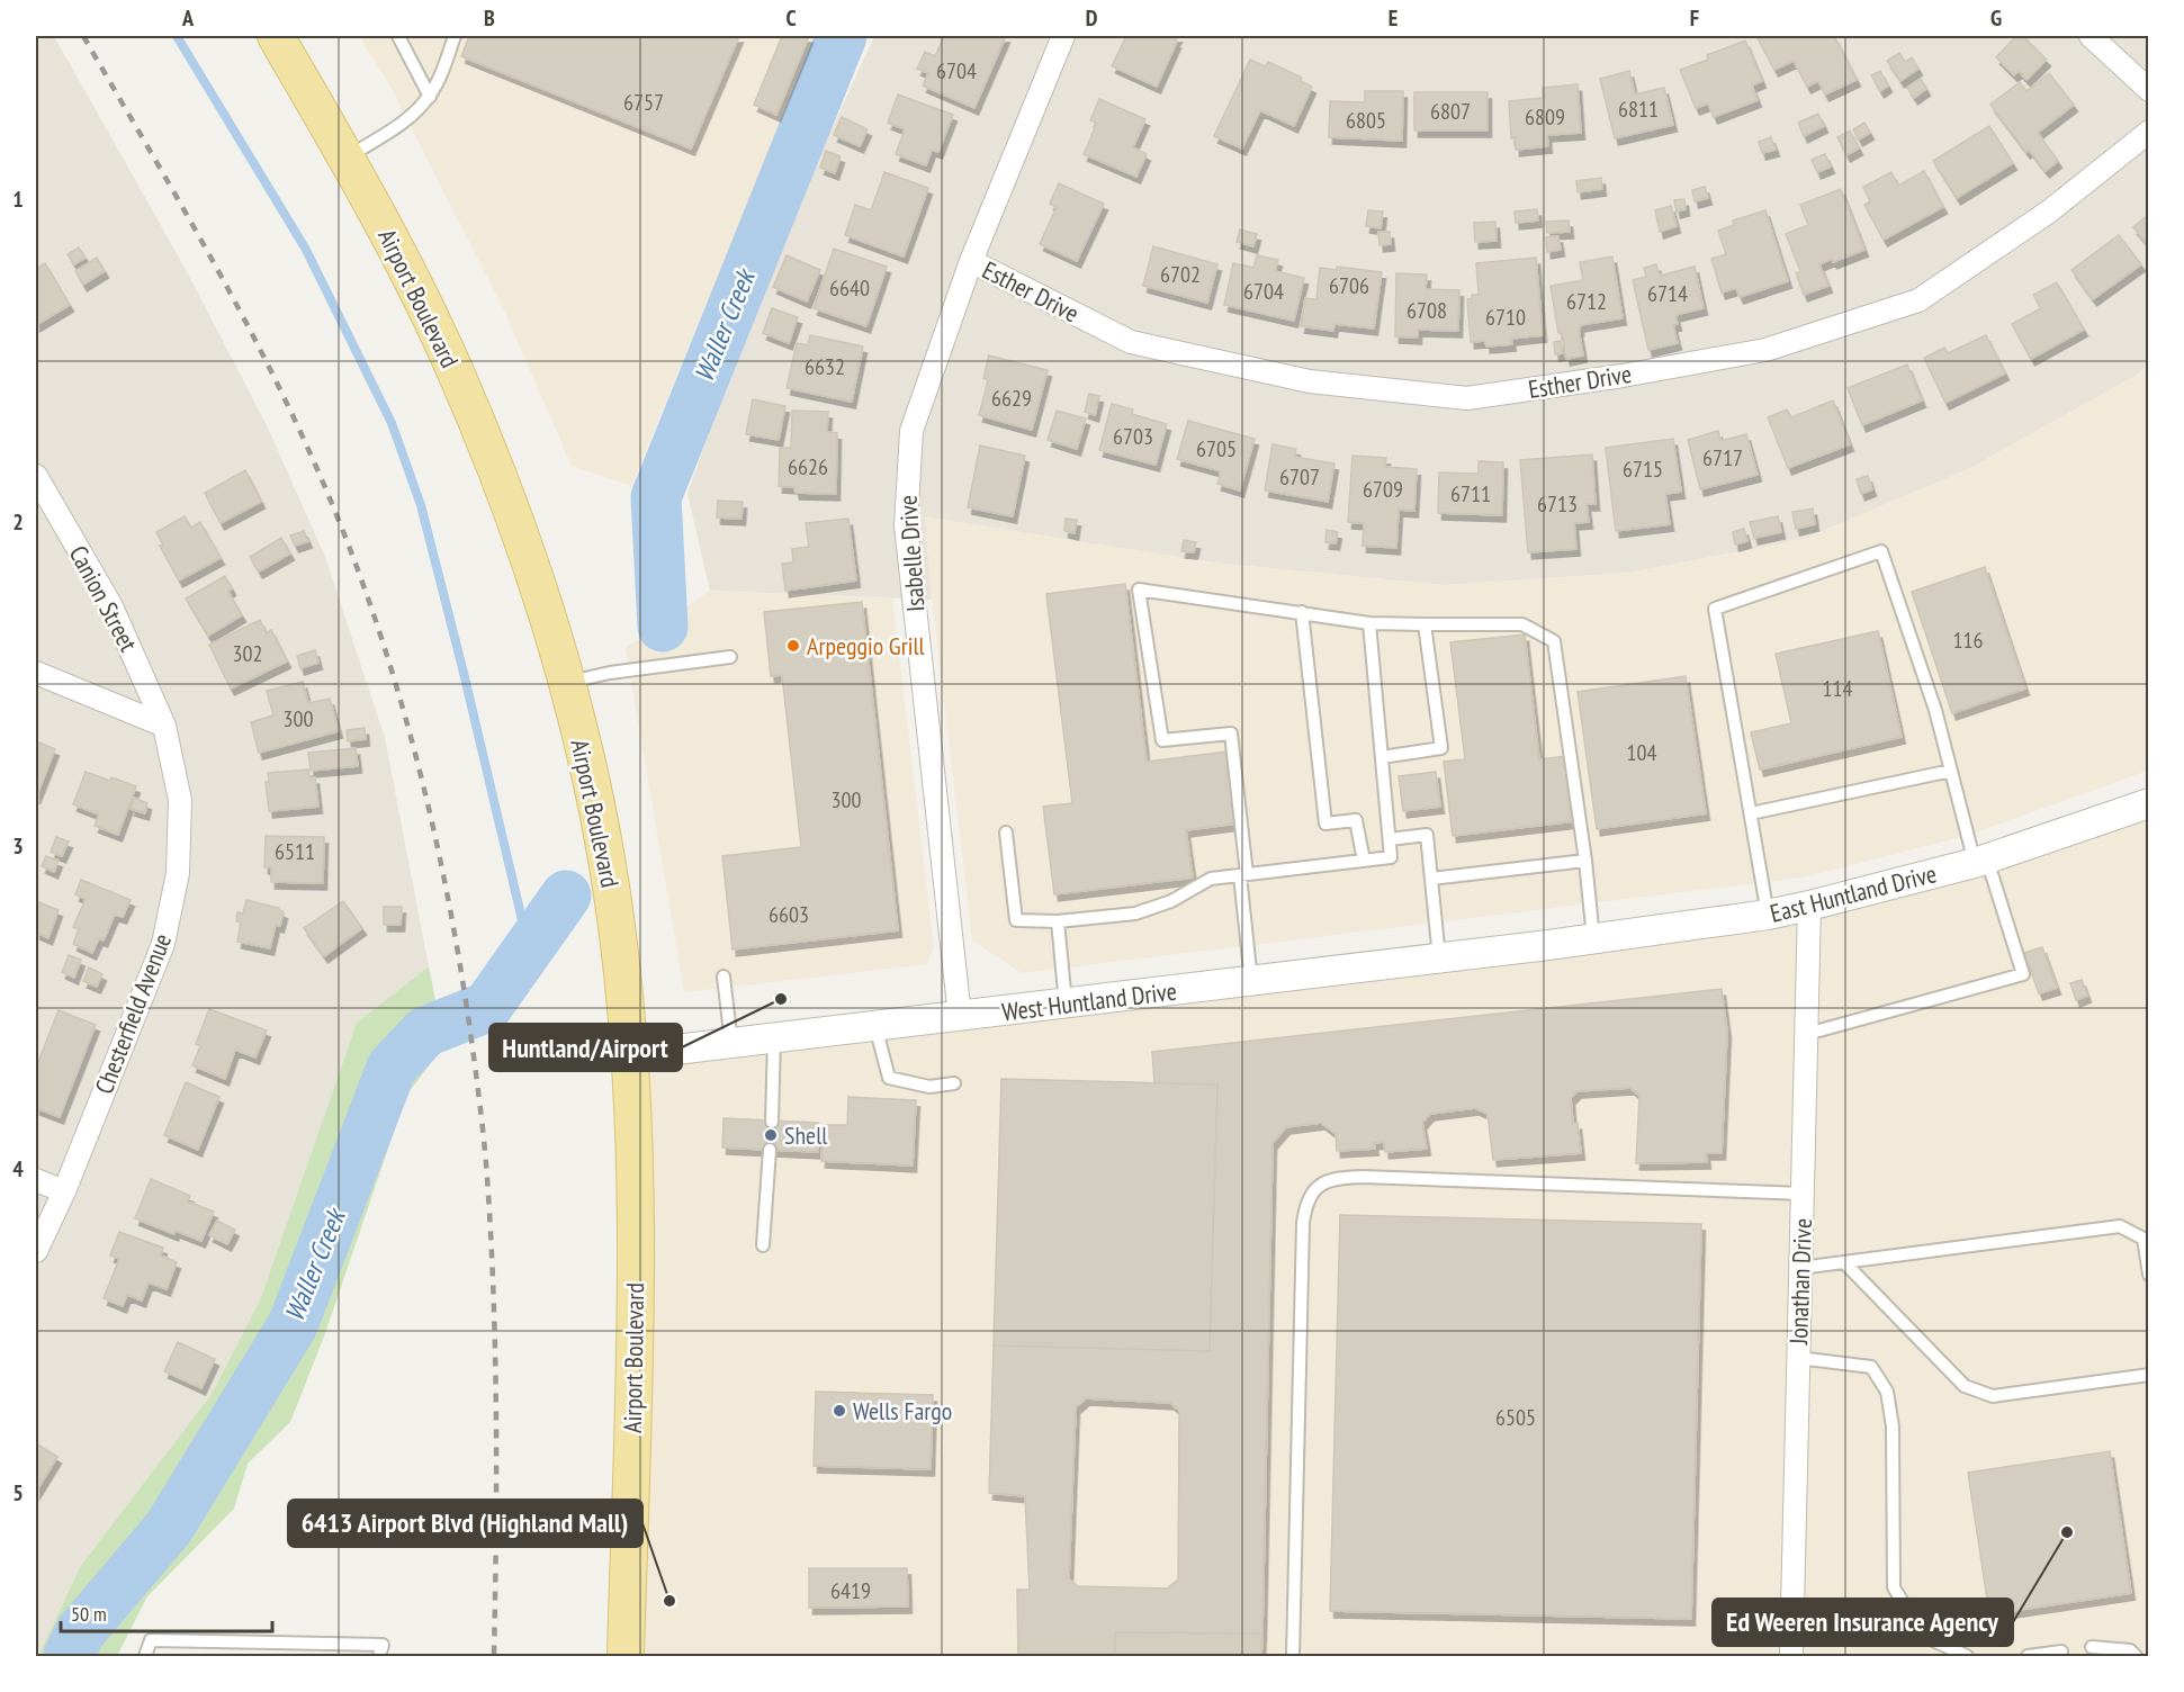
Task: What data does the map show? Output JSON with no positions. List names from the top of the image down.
{
  "streets": {
    "main road": ["Airport Boulevard"],
    "street": [
      "Esther Drive",
      "Isabelle Drive",
      "Canion Street",
      "East Huntland Drive",
      "West Huntland Drive",
      "Chesterfield Avenue",
      "Jonathan Drive"
    ]
  },
  "crossings": [
    ["Esther Drive", "Isabelle Drive"],
    ["Airport Boulevard", "West Huntland Drive"],
    ["Isabelle Drive", "West Huntland Drive"],
    ["Canion Street", "Chesterfield Avenue"],
    ["East Huntland Drive", "West Huntland Drive"],
    ["East Huntland Drive", "Jonathan Drive"]
  ],
  "water": ["Waller Creek"],
  "places": [
    "Arpeggio Grill",
    "Huntland/Airport",
    "Shell",
    "Wells Fargo",
    "Ed Weeren Insurance Agency",
    "6413 Airport Blvd (Highland Mall)"
  ],
  "house_numbers": [
    "6704",
    "6757",
    "6811",
    "6807",
    "6809",
    "6805",
    "6702",
    "6706",
    "6640",
    "6704",
    "6714",
    "6712",
    "6708",
    "6710",
    "6632",
    "6629",
    "6703",
    "6705",
    "6717",
    "6626",
    "6715",
    "6707",
    "6709",
    "6711",
    "6713",
    "116",
    "302",
    "114",
    "300",
    "104",
    "300",
    "6511",
    "6603",
    "6505",
    "6419"
  ],
  "scale_bar": "50 m",
  "grid": {
    "columns": [
      "A",
      "B",
      "C",
      "D",
      "E",
      "F",
      "G"
    ],
    "rows": [
      "1",
      "2",
      "3",
      "4",
      "5"
    ]
  }
}
